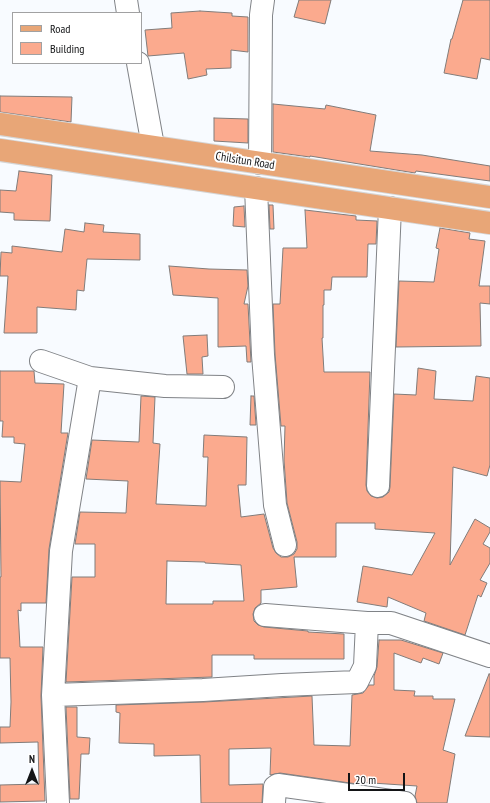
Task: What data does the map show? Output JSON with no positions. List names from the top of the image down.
{
  "streets": {
    "main road": ["Chilsitun Road"]
  },
  "legend": ["Road", "Building"],
  "scale_bar": "20 m",
  "north": "top"
}
